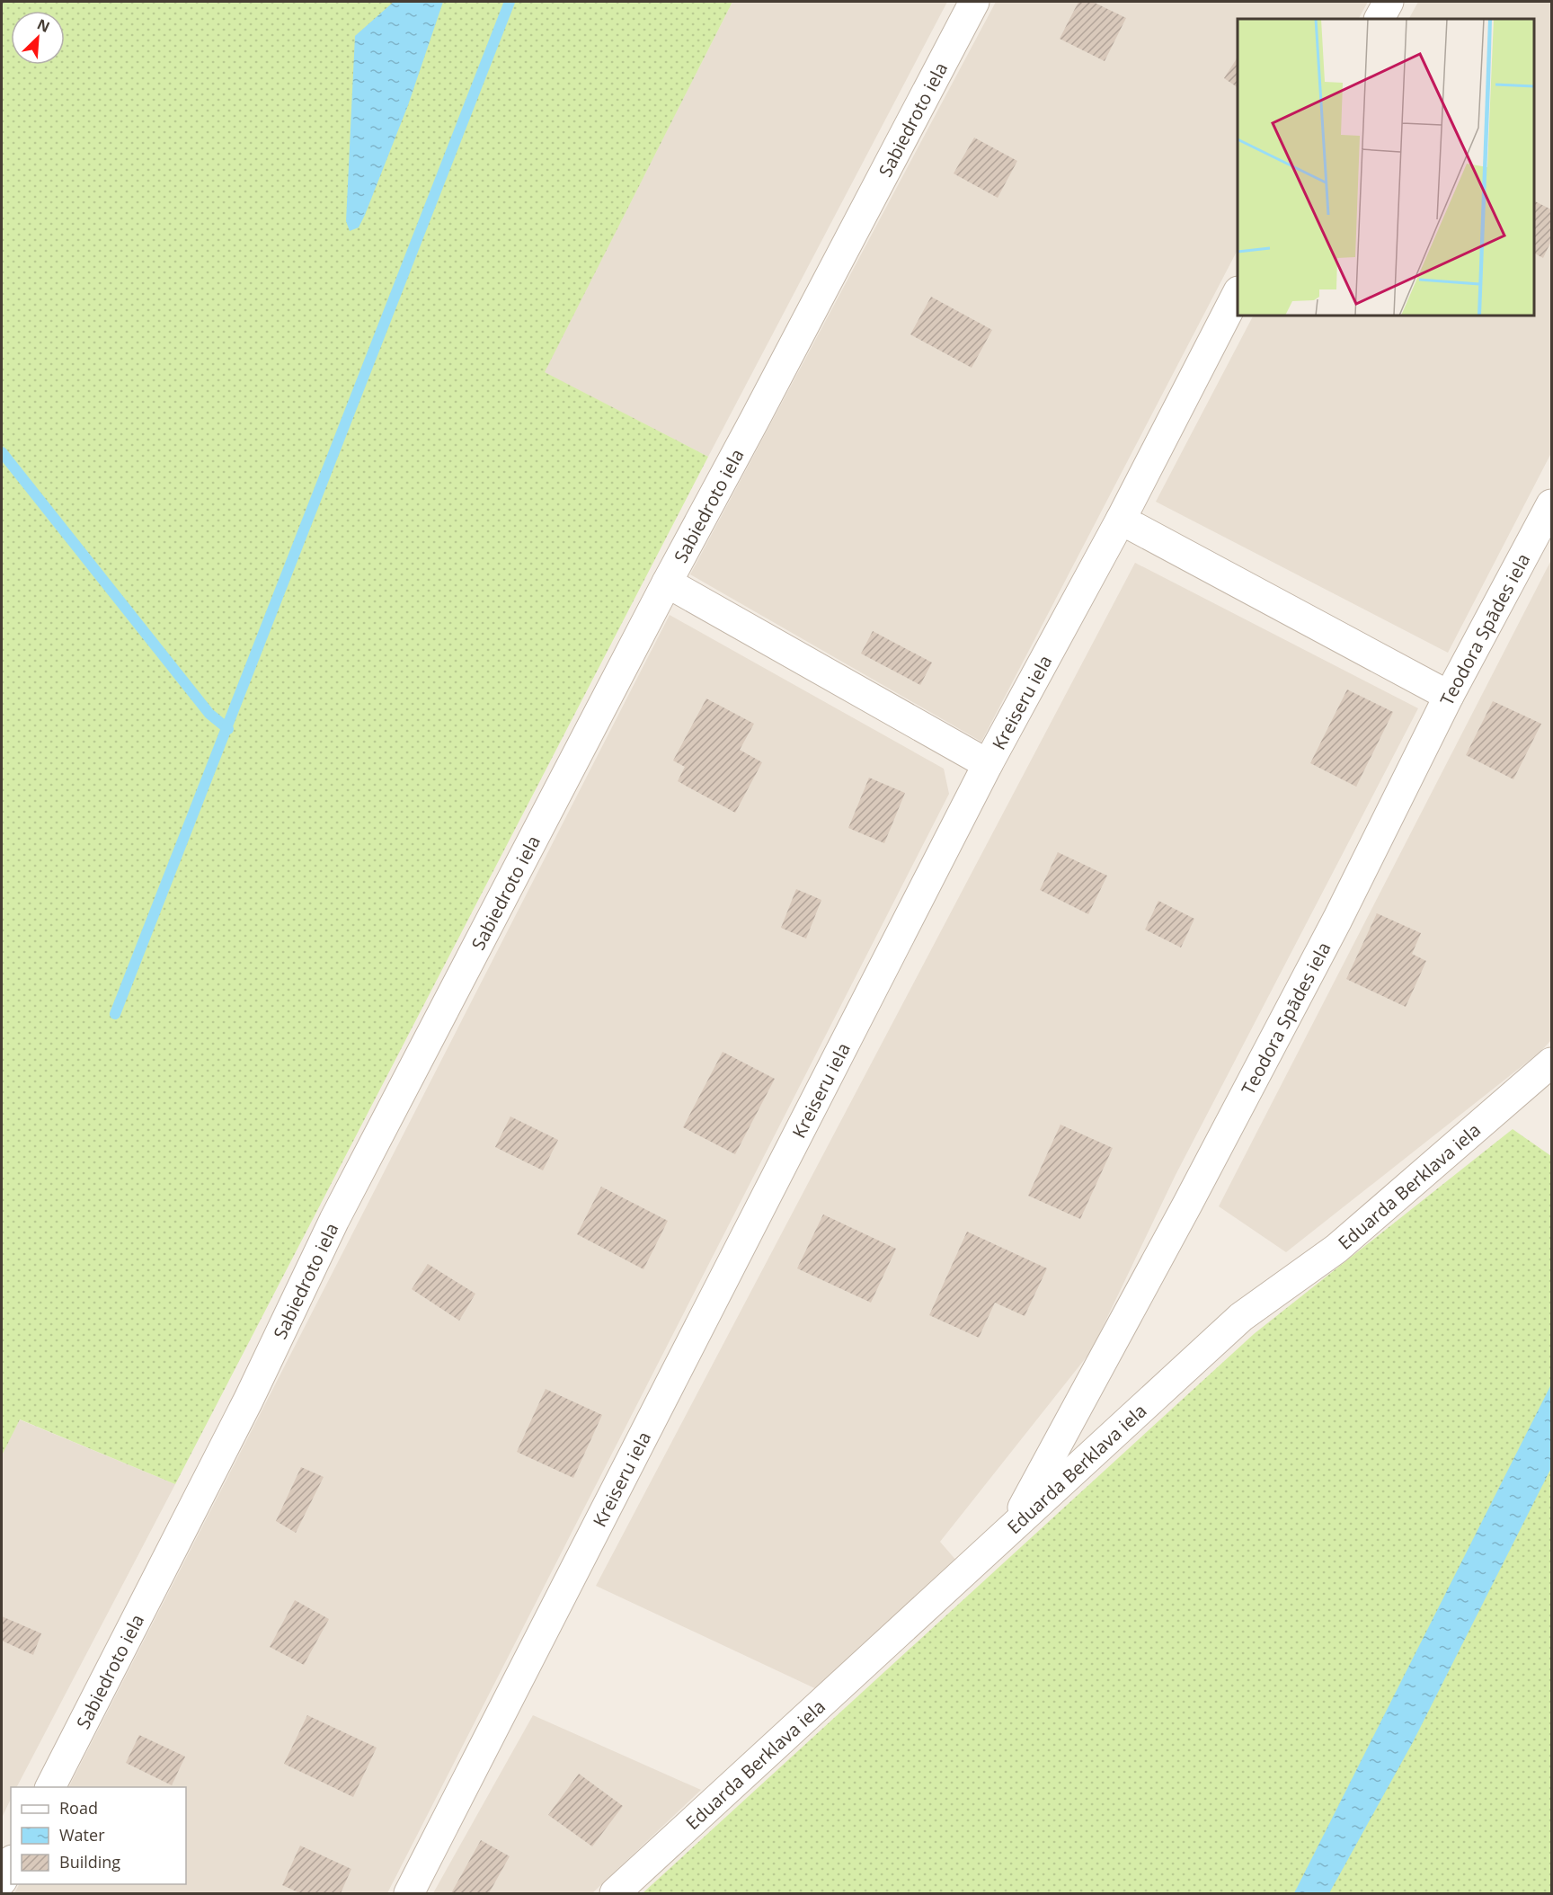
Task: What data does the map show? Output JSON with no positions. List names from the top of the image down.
{
  "streets": {
    "street": [
      "Sabiedroto iela",
      "Teodora Spādes iela",
      "Kreiseru iela",
      "Eduarda Berklava iela"
    ]
  },
  "crossings": [
    ["Teodora Spādes iela", "Eduarda Berklava iela"]
  ],
  "legend": ["Road", "Water", "Building"],
  "north": "top right"
}
